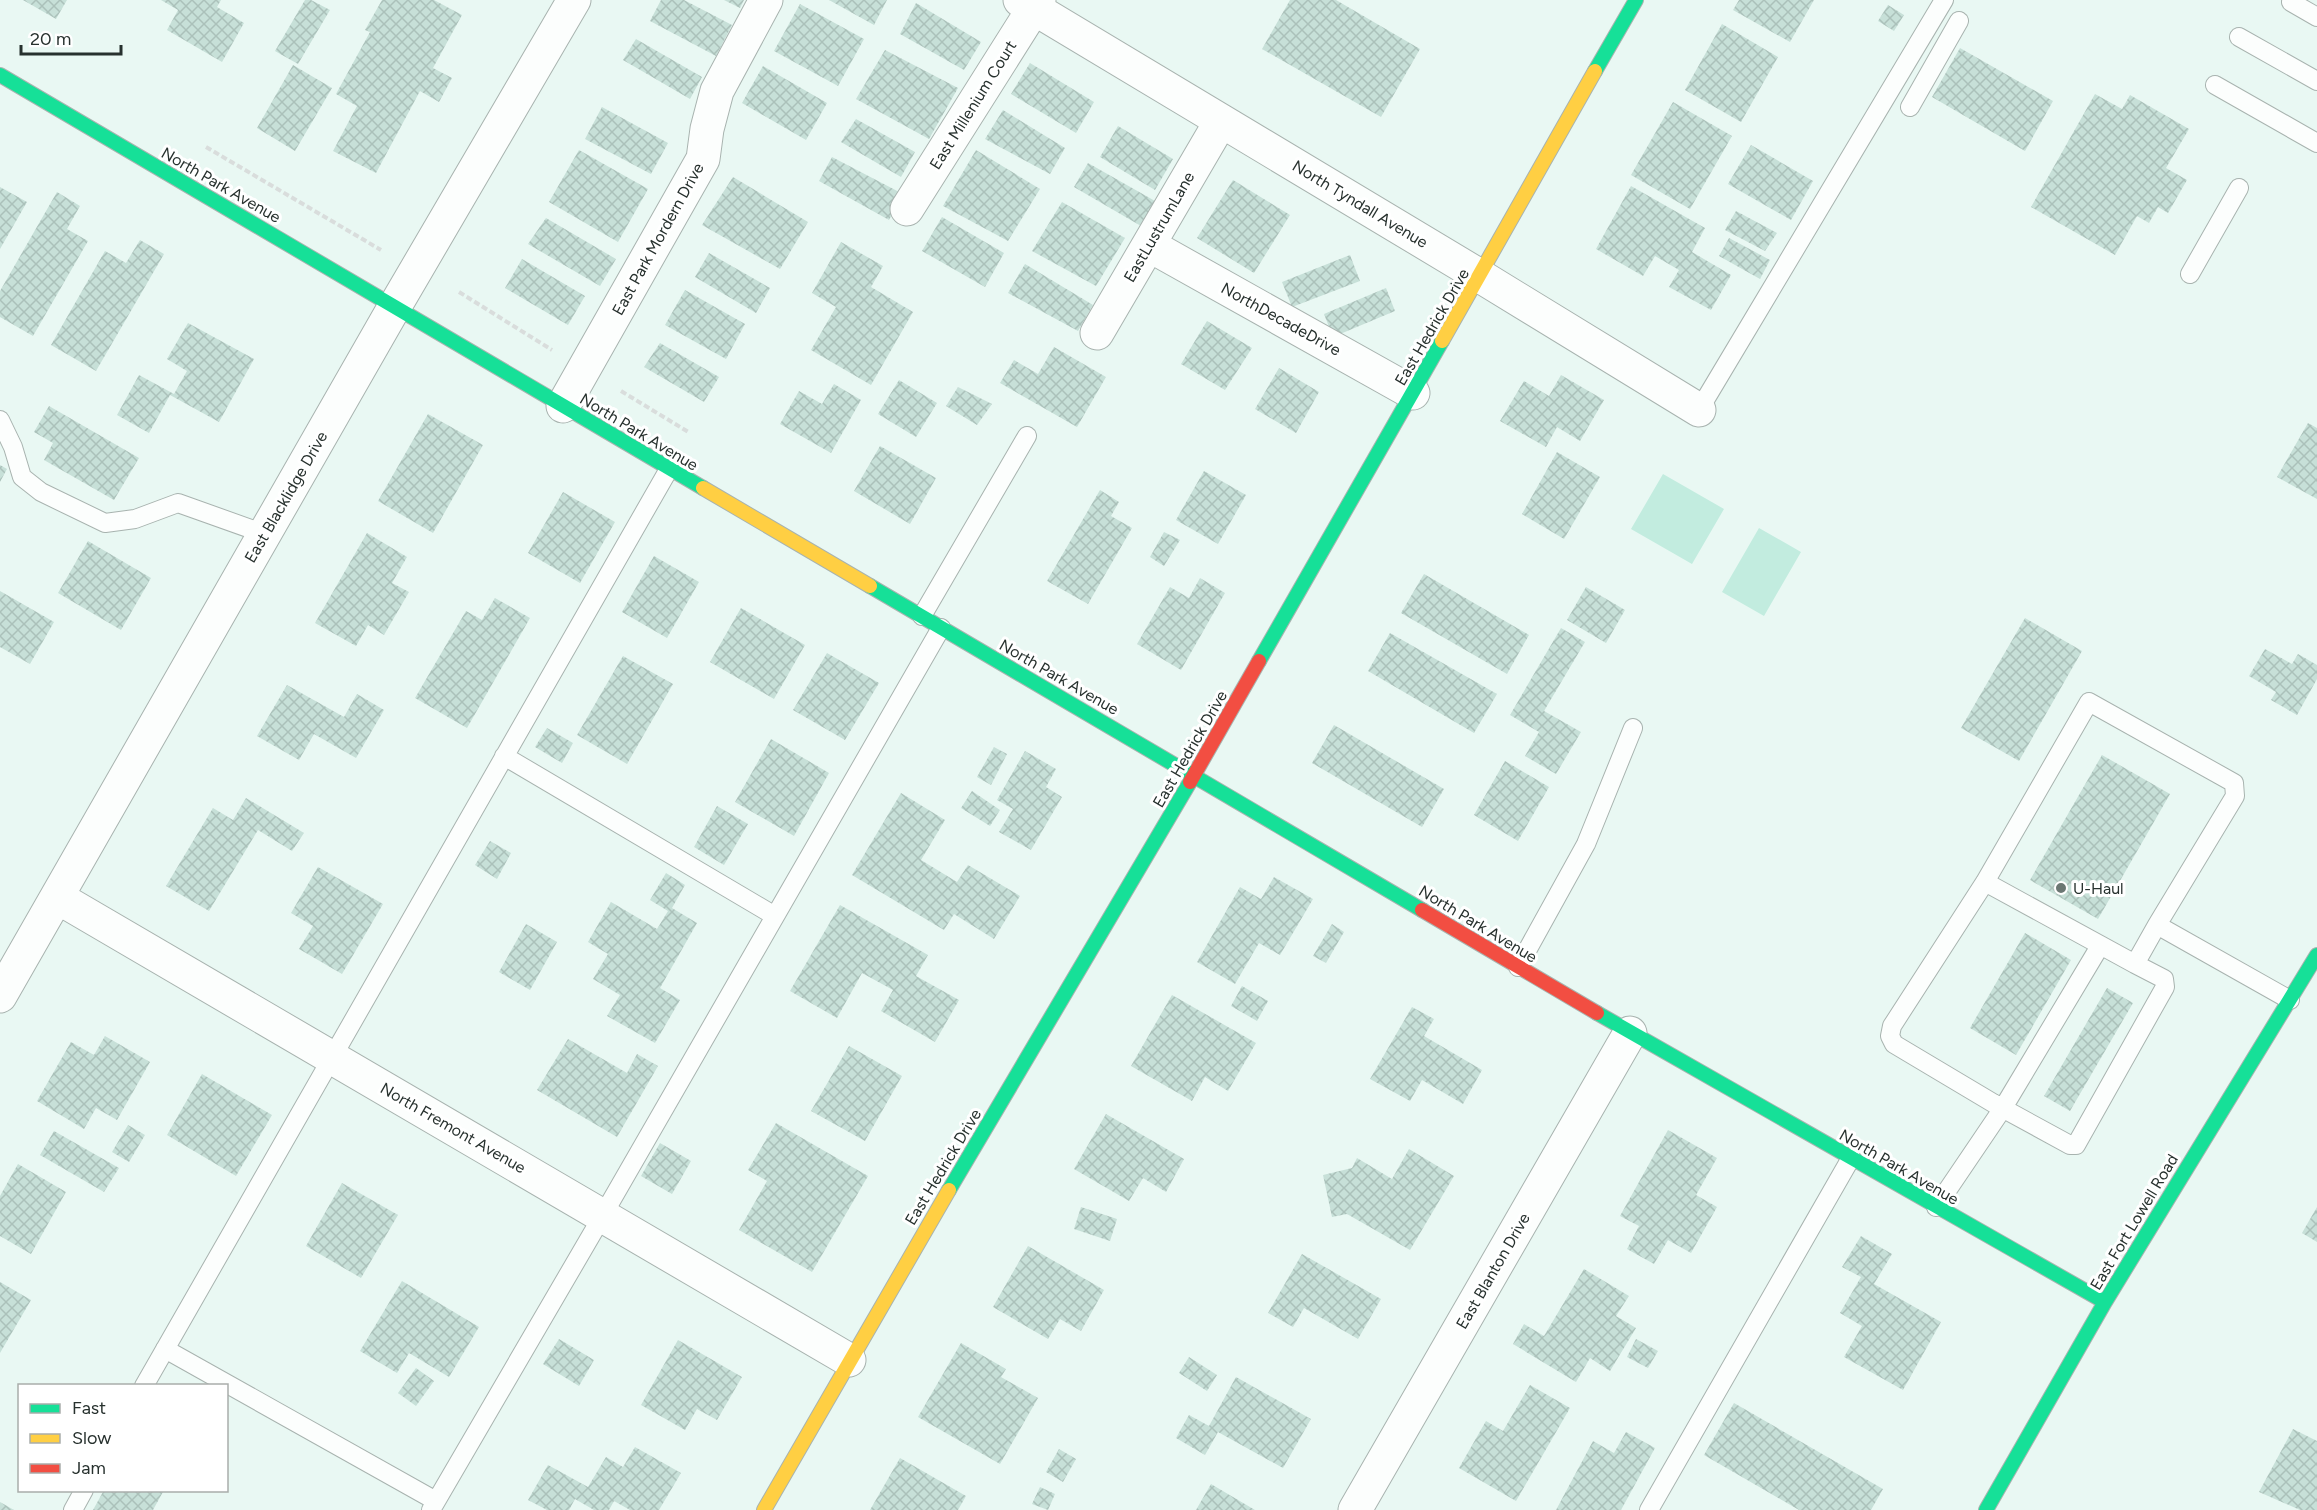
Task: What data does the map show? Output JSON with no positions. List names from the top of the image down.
{
  "streets": {
    "street": [
      "East Millenium Court",
      "North Park Avenue",
      "North Tyndall Avenue",
      "EastLustrumLane",
      "East Park Mordern Drive",
      "NorthDecadeDrive",
      "East Hedrick Drive",
      "East Blacklidge Drive",
      "North Fremont Avenue",
      "East Fort Lowell Road",
      "East Blanton Drive"
    ]
  },
  "crossings": [
    ["East Millenium Court", "North Tyndall Avenue"],
    ["North Park Avenue", "East Park Mordern Drive"],
    ["North Park Avenue", "East Hedrick Drive"],
    ["North Park Avenue", "East Blacklidge Drive"],
    ["North Park Avenue", "East Fort Lowell Road"],
    ["North Park Avenue", "East Blanton Drive"],
    ["North Tyndall Avenue", "EastLustrumLane"],
    ["North Tyndall Avenue", "East Hedrick Drive"],
    ["EastLustrumLane", "NorthDecadeDrive"],
    ["NorthDecadeDrive", "East Hedrick Drive"],
    ["East Hedrick Drive", "North Fremont Avenue"],
    ["East Blacklidge Drive", "North Fremont Avenue"]
  ],
  "places": ["U-Haul"],
  "legend": ["Fast", "Slow", "Jam"],
  "scale_bar": "20 m"
}
